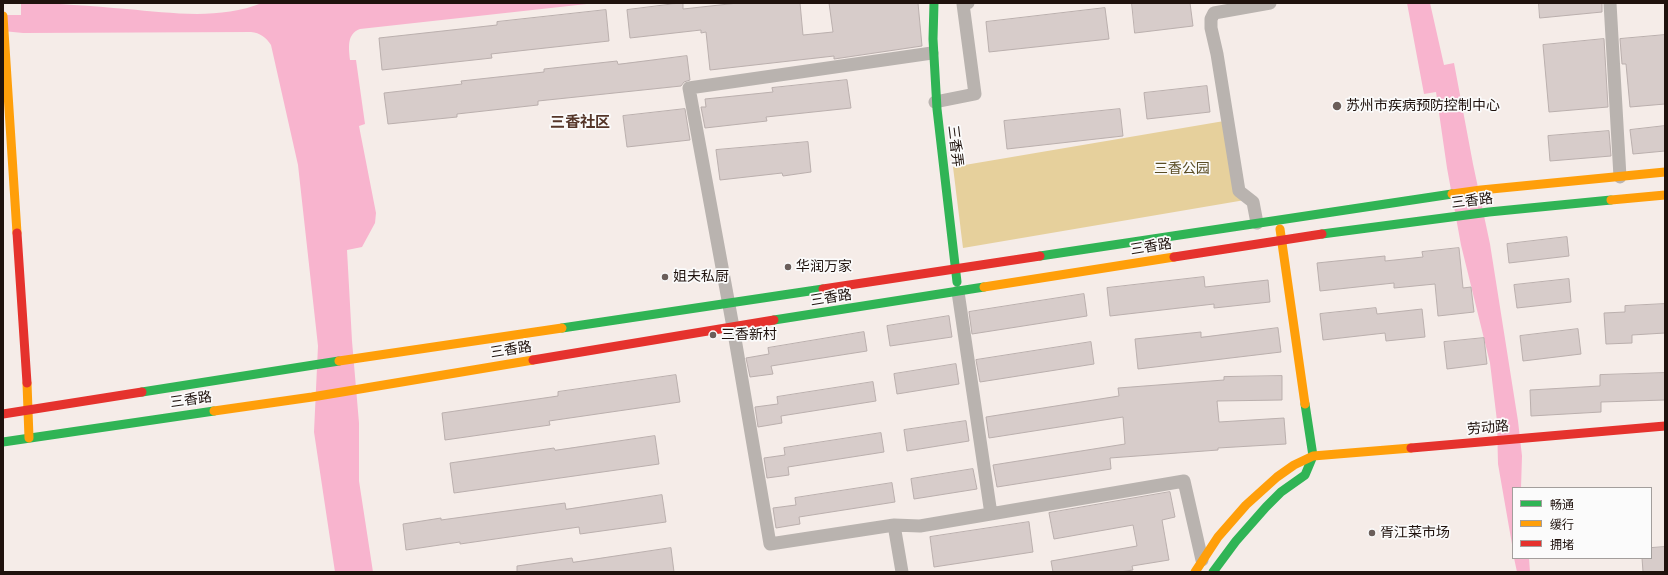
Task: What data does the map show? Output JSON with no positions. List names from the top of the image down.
{
  "streets": {
    "main road": ["三香弄", "三香路", "劳动路"]
  },
  "crossings": [
    ["三香弄", "三香路"]
  ],
  "districts": ["三香社区"],
  "parks": ["三香公园"],
  "places": [
    "苏州市疾病预防控制中心",
    "华润万家",
    "姐夫私厨",
    "三香新村",
    "胥江菜市场"
  ],
  "legend": ["畅通", "缓行", "拥堵"]
}
